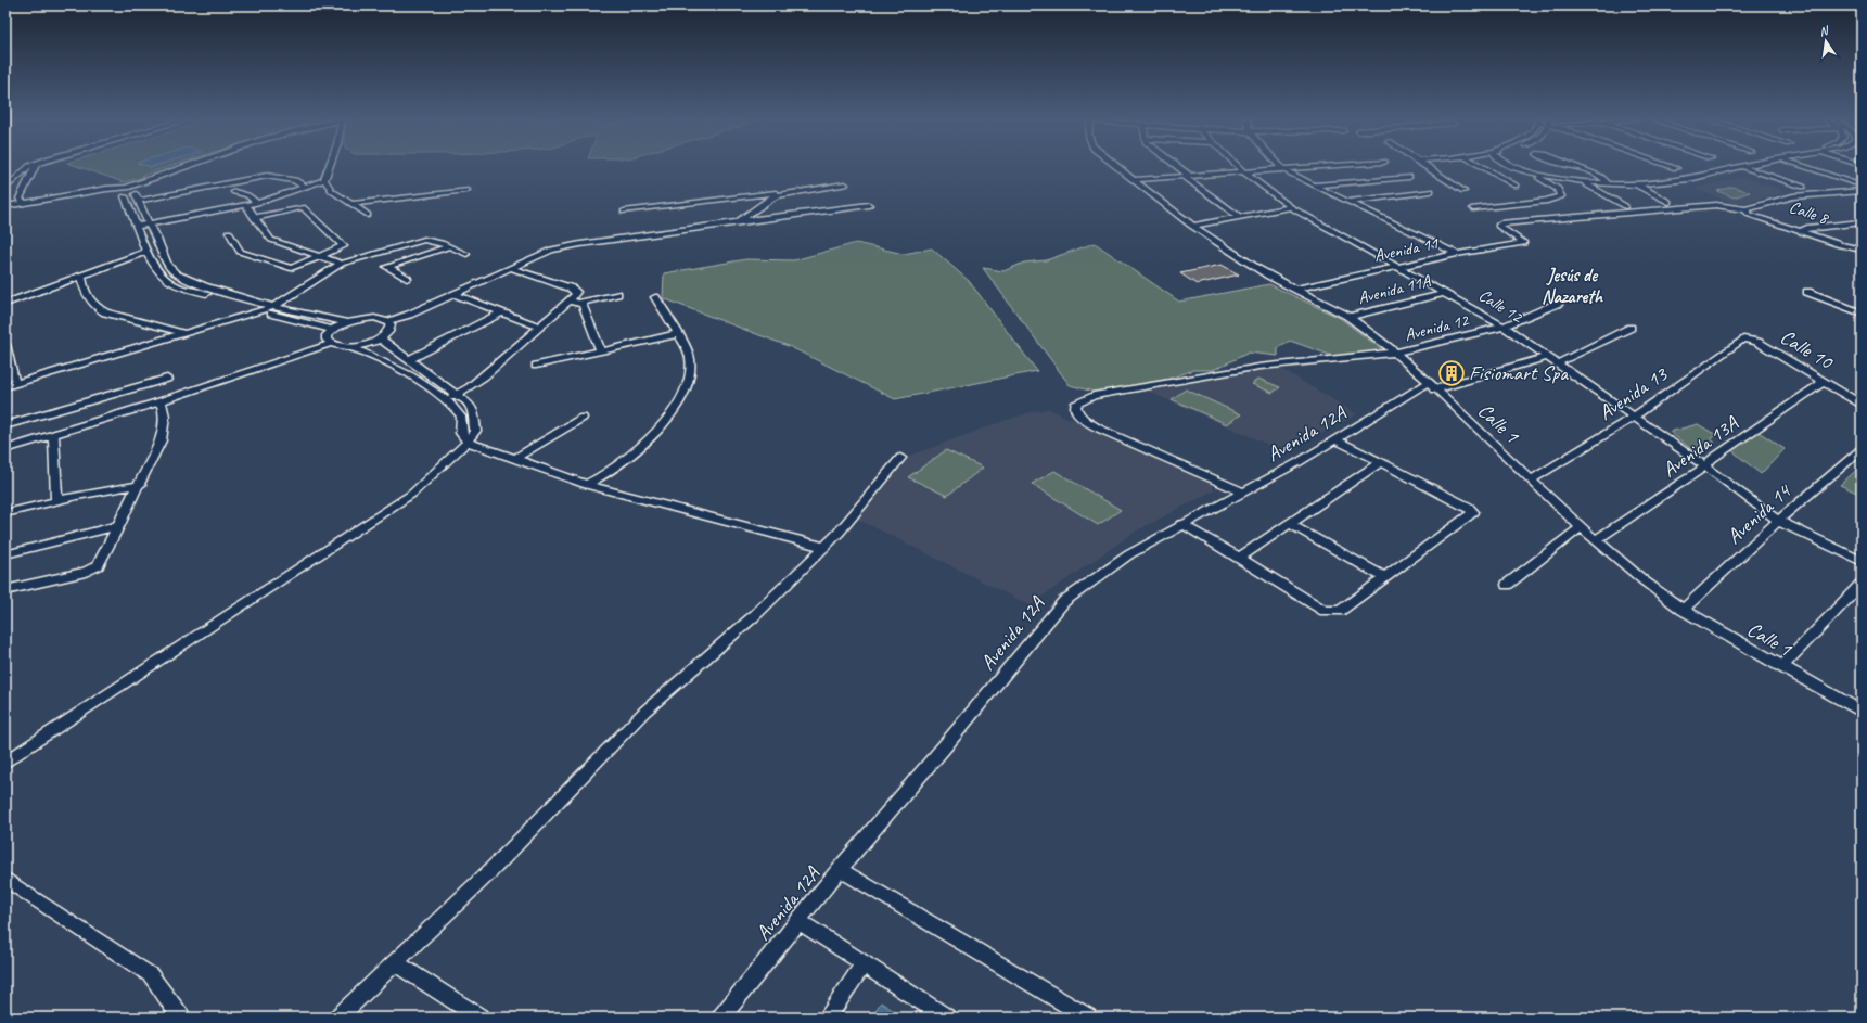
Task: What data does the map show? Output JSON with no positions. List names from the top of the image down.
{
  "streets": {
    "street": [
      "Calle 8",
      "Avenida 11",
      "Avenida 11A",
      "Calle 12",
      "Avenida 12",
      "Calle 10",
      "Avenida 13",
      "Calle 1",
      "Avenida 12A",
      "Avenida 13A",
      "Avenida 14"
    ]
  },
  "crossings": [
    ["Avenida 11", "Calle 12"],
    ["Avenida 11", "Calle 1"],
    ["Avenida 11A", "Calle 12"],
    ["Avenida 11A", "Calle 1"],
    ["Calle 12", "Avenida 12"],
    ["Calle 12", "Avenida 13"],
    ["Calle 12", "Avenida 12A"],
    ["Calle 12", "Avenida 13A"],
    ["Calle 12", "Avenida 14"],
    ["Avenida 12", "Calle 1"],
    ["Avenida 12", "Avenida 12A"],
    ["Calle 10", "Avenida 13"],
    ["Calle 10", "Avenida 13A"],
    ["Avenida 13", "Calle 1"],
    ["Calle 1", "Avenida 12A"],
    ["Calle 1", "Avenida 13A"],
    ["Calle 1", "Avenida 14"]
  ],
  "districts": ["Jesús de Nazareth"],
  "places": {
    "building": ["Fisiomart Spa"]
  },
  "north": "top"
}
